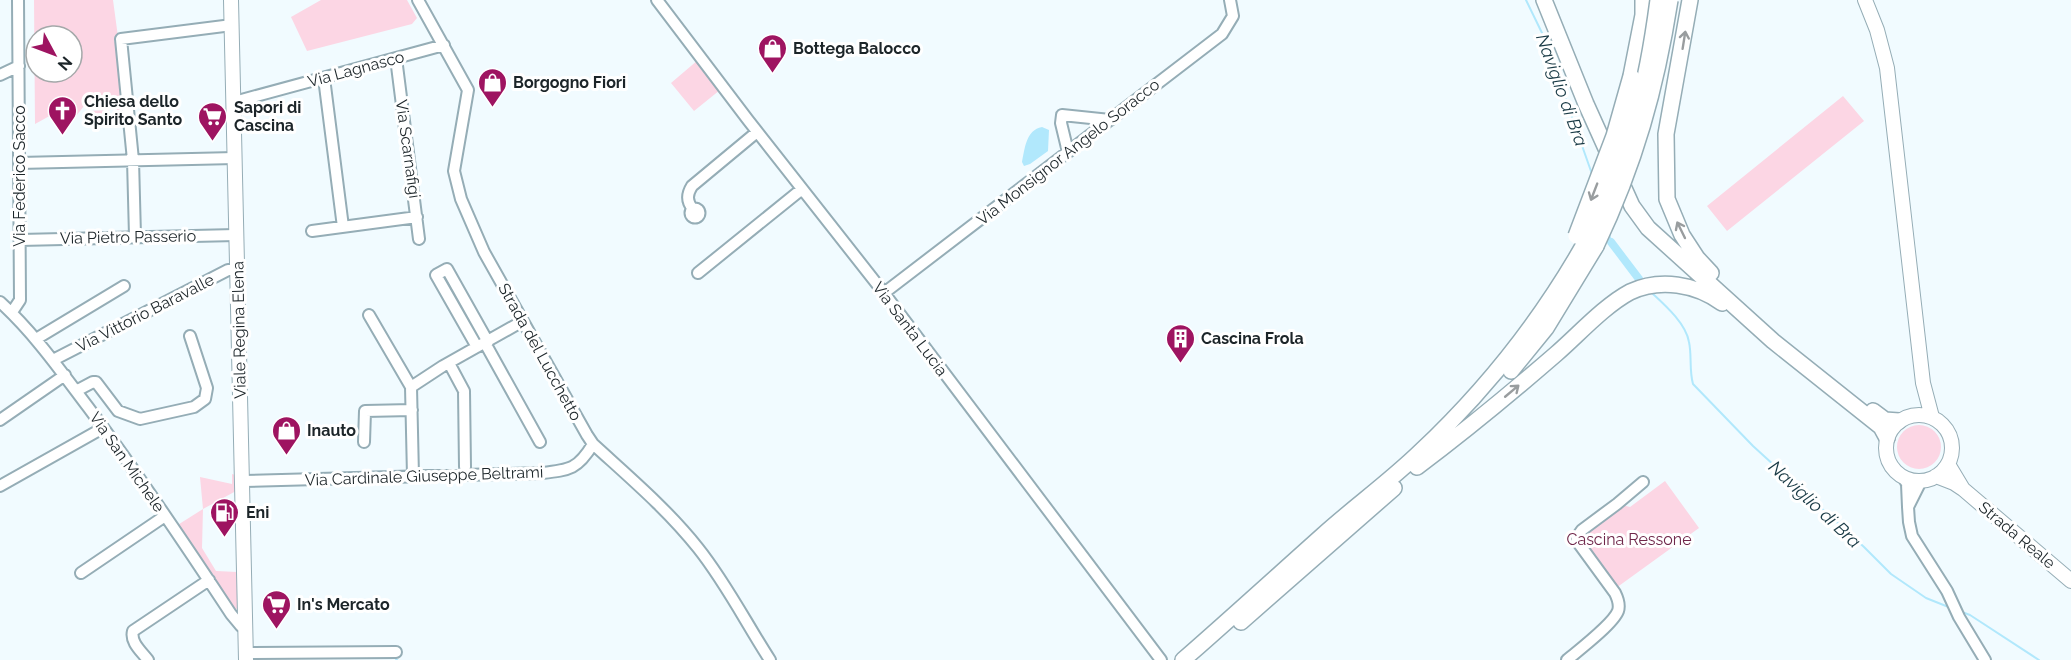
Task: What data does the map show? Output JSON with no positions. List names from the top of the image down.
{
  "streets": {
    "main road": ["Viale Regina Elena", "Strada Reale"],
    "street": [
      "Via Lagnasco",
      "Via Scarnafigi",
      "Via Monsignor Angelo Soracco",
      "Via Federico Sacco",
      "Via Pietro Passerio",
      "Via Vittorio Baravalle",
      "Via Santa Lucia",
      "Strada del Lucchetto",
      "Via San Michele",
      "Via Cardinale Giuseppe Beltrami"
    ]
  },
  "crossings": [
    ["Via Lagnasco", "Via Scarnafigi"],
    ["Via Lagnasco", "Viale Regina Elena"],
    ["Via Lagnasco", "Strada del Lucchetto"],
    ["Via Monsignor Angelo Soracco", "Via Santa Lucia"],
    ["Via Federico Sacco", "Via Pietro Passerio"],
    ["Via Federico Sacco", "Via San Michele"],
    ["Via Pietro Passerio", "Viale Regina Elena"],
    ["Via Vittorio Baravalle", "Viale Regina Elena"],
    ["Via Vittorio Baravalle", "Via San Michele"],
    ["Viale Regina Elena", "Via San Michele"],
    ["Viale Regina Elena", "Via Cardinale Giuseppe Beltrami"],
    ["Strada del Lucchetto", "Via Cardinale Giuseppe Beltrami"]
  ],
  "water": ["Naviglio di Bra"],
  "parks": ["Cascina Ressone"],
  "places": {
    "shop": ["Bottega Balocco", "Borgogno Fiori", "Inauto"],
    "church": ["Chiesa dello Spirito Santo"],
    "supermarket": ["Sapori di Cascina", "In's Mercato"],
    "building": ["Cascina Frola"],
    "fuel station": ["Eni"]
  },
  "north": "bottom right"
}
